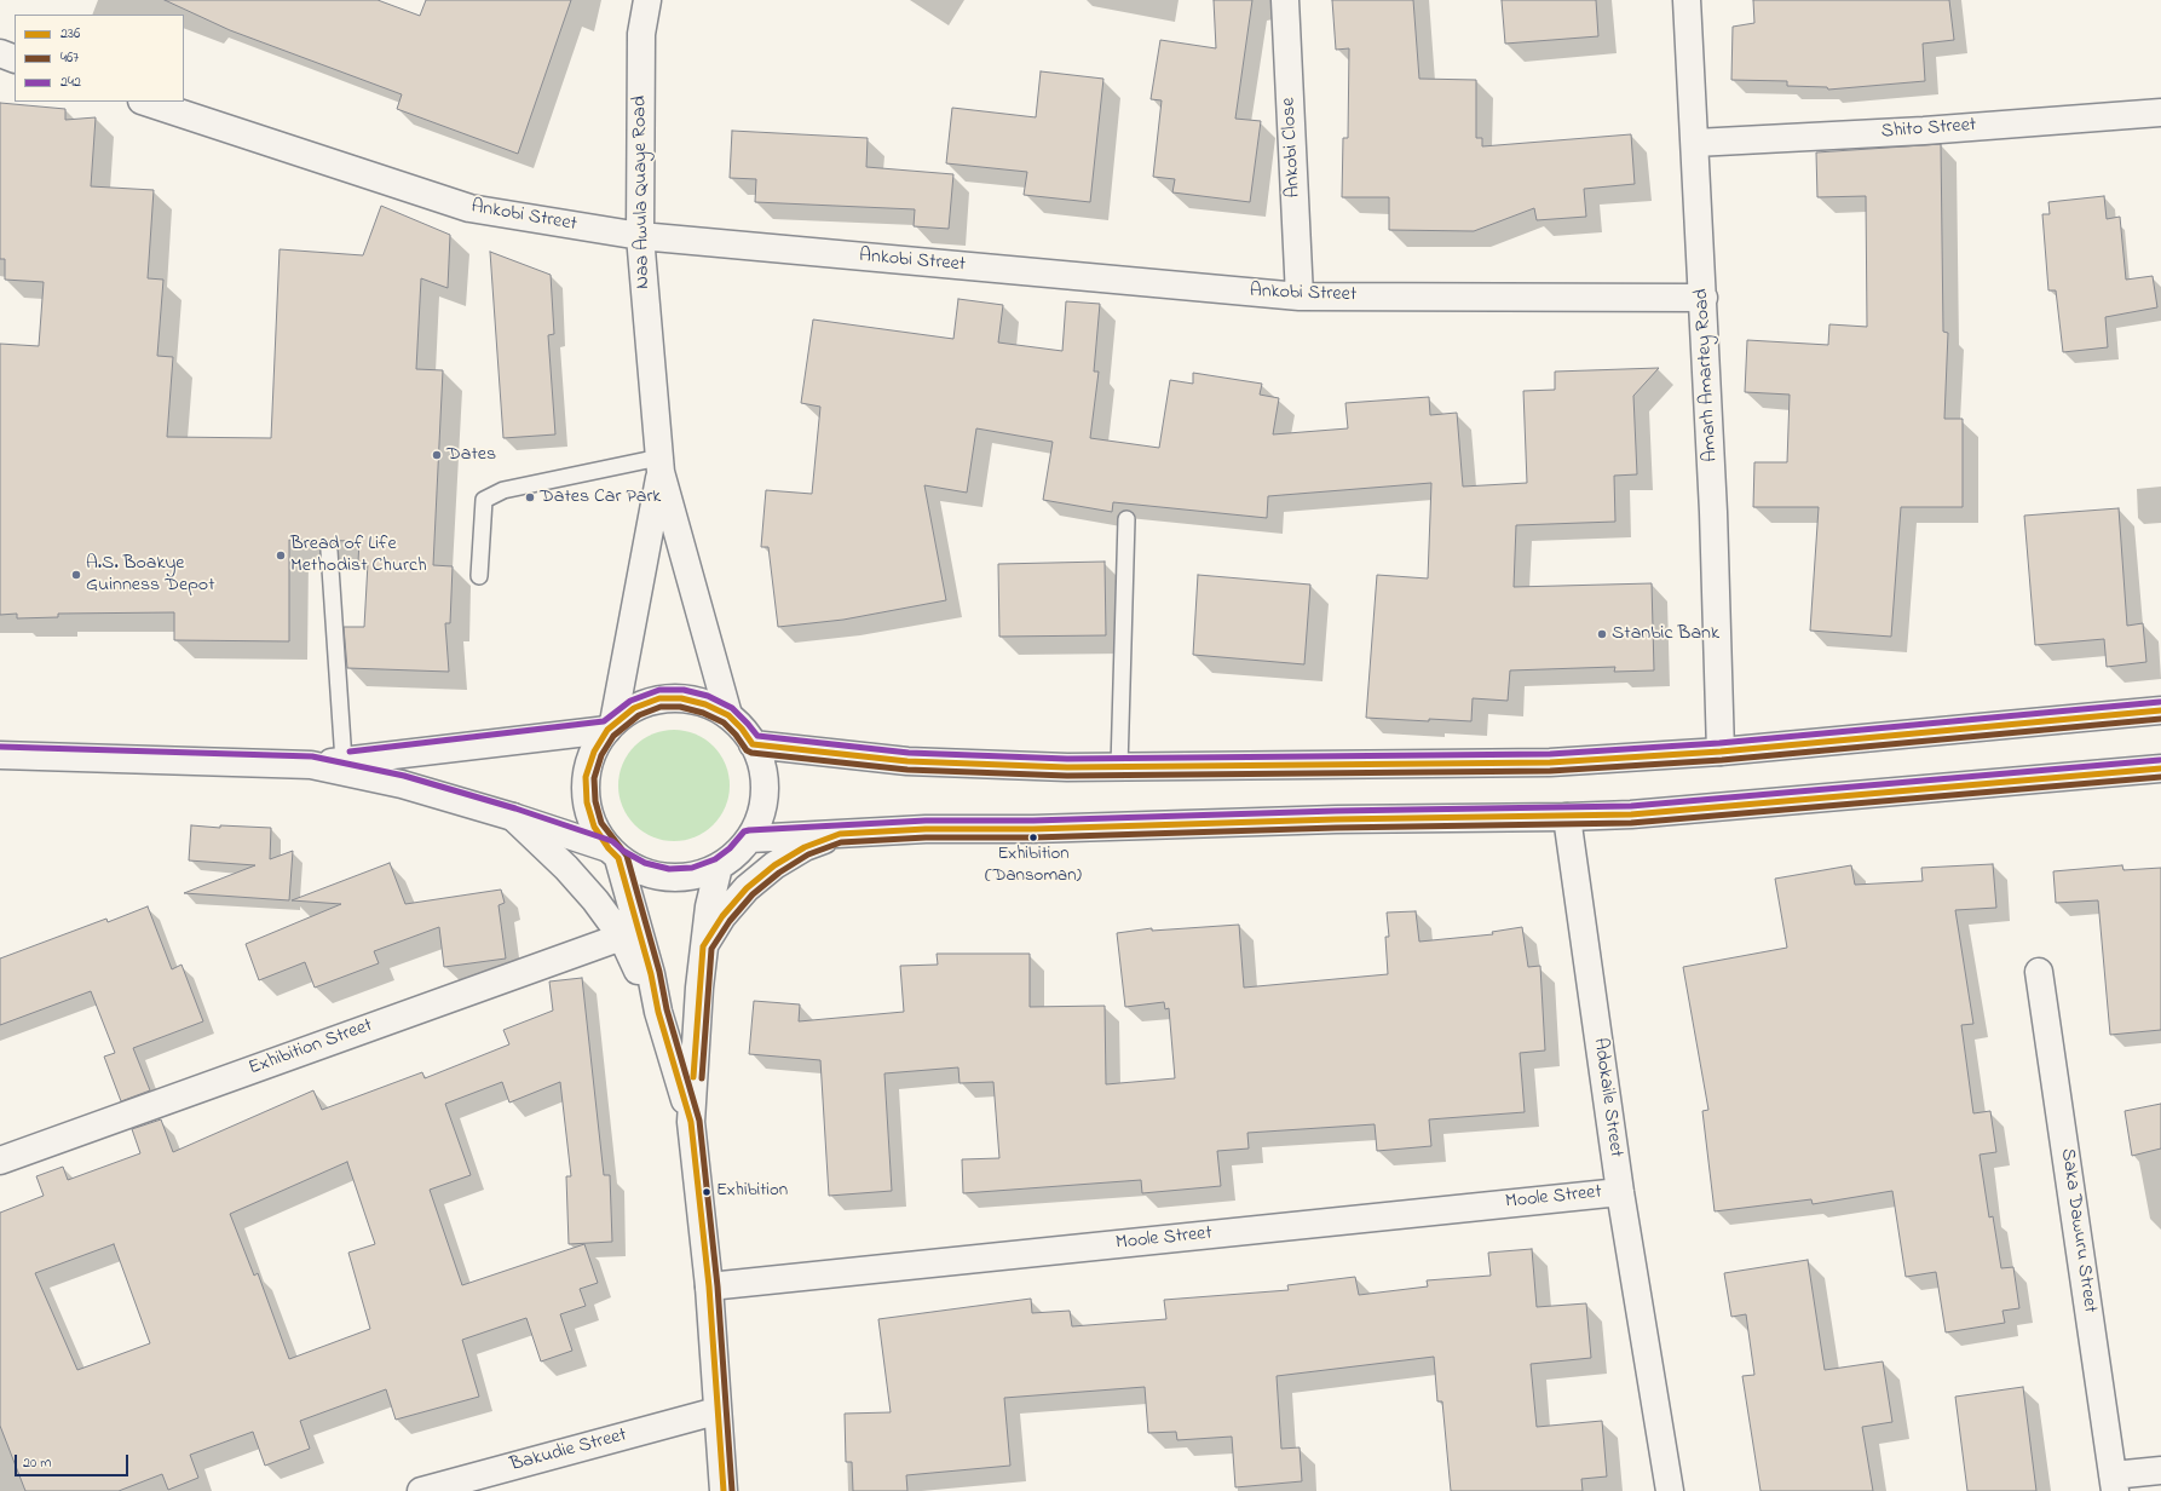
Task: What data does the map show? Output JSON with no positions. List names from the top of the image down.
{
  "streets": {
    "street": [
      "Shito Street",
      "Ankobi Close",
      "Naa Awula Quaye Road",
      "Ankobi Street",
      "Amarh Amartey Road",
      "Exhibition Street",
      "Adokaile Street",
      "Moole Street",
      "Saka Dawuru Street",
      "Bakudie Street"
    ]
  },
  "crossings": [
    ["Shito Street", "Amarh Amartey Road"],
    ["Ankobi Close", "Ankobi Street"],
    ["Naa Awula Quaye Road", "Ankobi Street"],
    ["Ankobi Street", "Amarh Amartey Road"],
    ["Adokaile Street", "Moole Street"]
  ],
  "places": [
    "Dates",
    "Dates Car Park",
    "Bread of Life Methodist Church",
    "A.S. Boakye Guinness Depot",
    "Stanbic Bank",
    "Exhibition (Dansoman)",
    "Exhibition"
  ],
  "lines": ["transit line 242", "transit line 236", "transit line 467"],
  "legend": ["236", "467", "242"],
  "scale_bar": "20 m"
}
